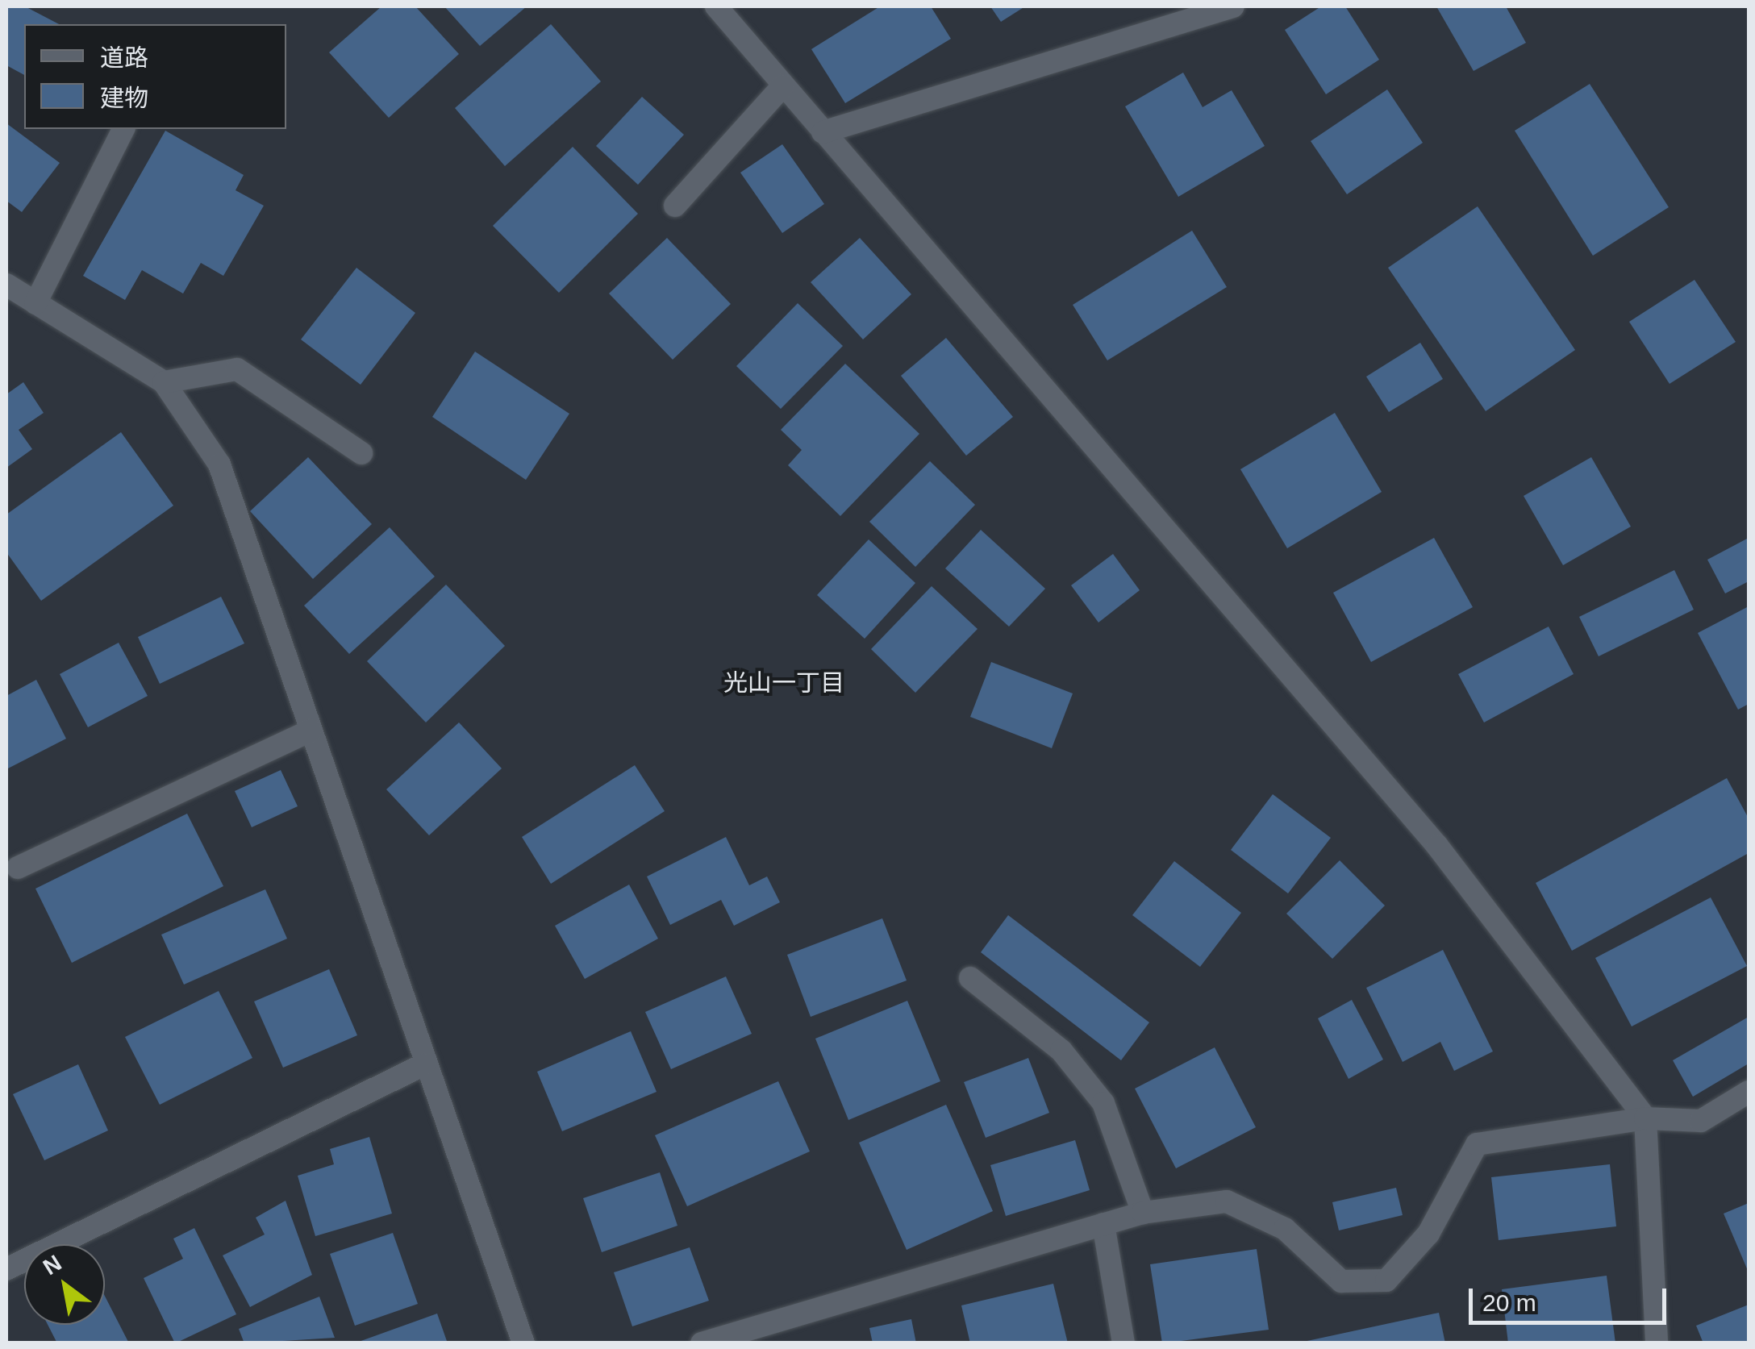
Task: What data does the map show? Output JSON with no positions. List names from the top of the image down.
{
  "districts": ["光山一丁目"],
  "legend": ["道路", "建物"],
  "scale_bar": "20 m",
  "north": "top left"
}
